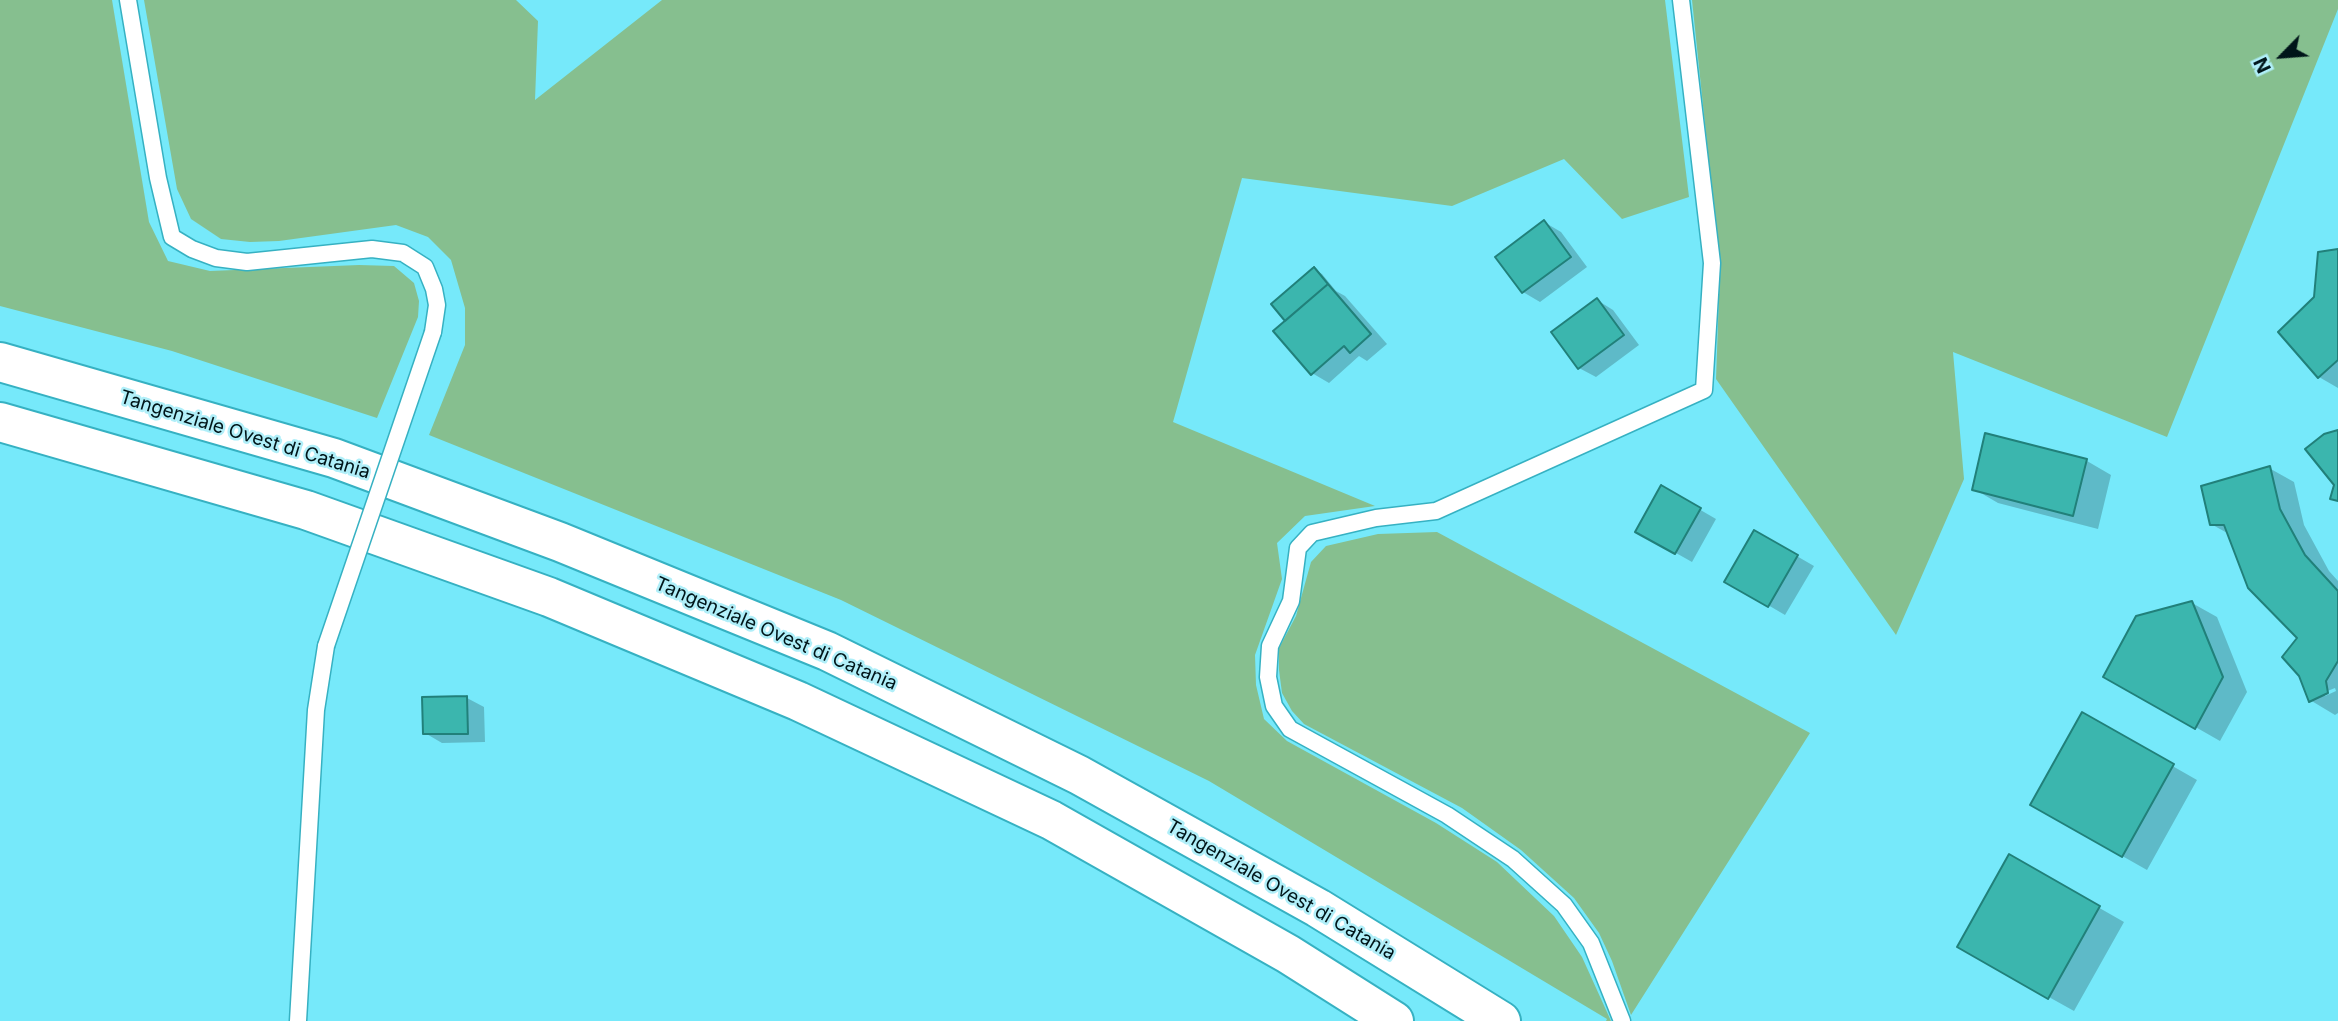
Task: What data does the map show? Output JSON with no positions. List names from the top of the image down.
{
  "streets": {
    "highway": ["Tangenziale Ovest di Catania"]
  },
  "north": "bottom left"
}
